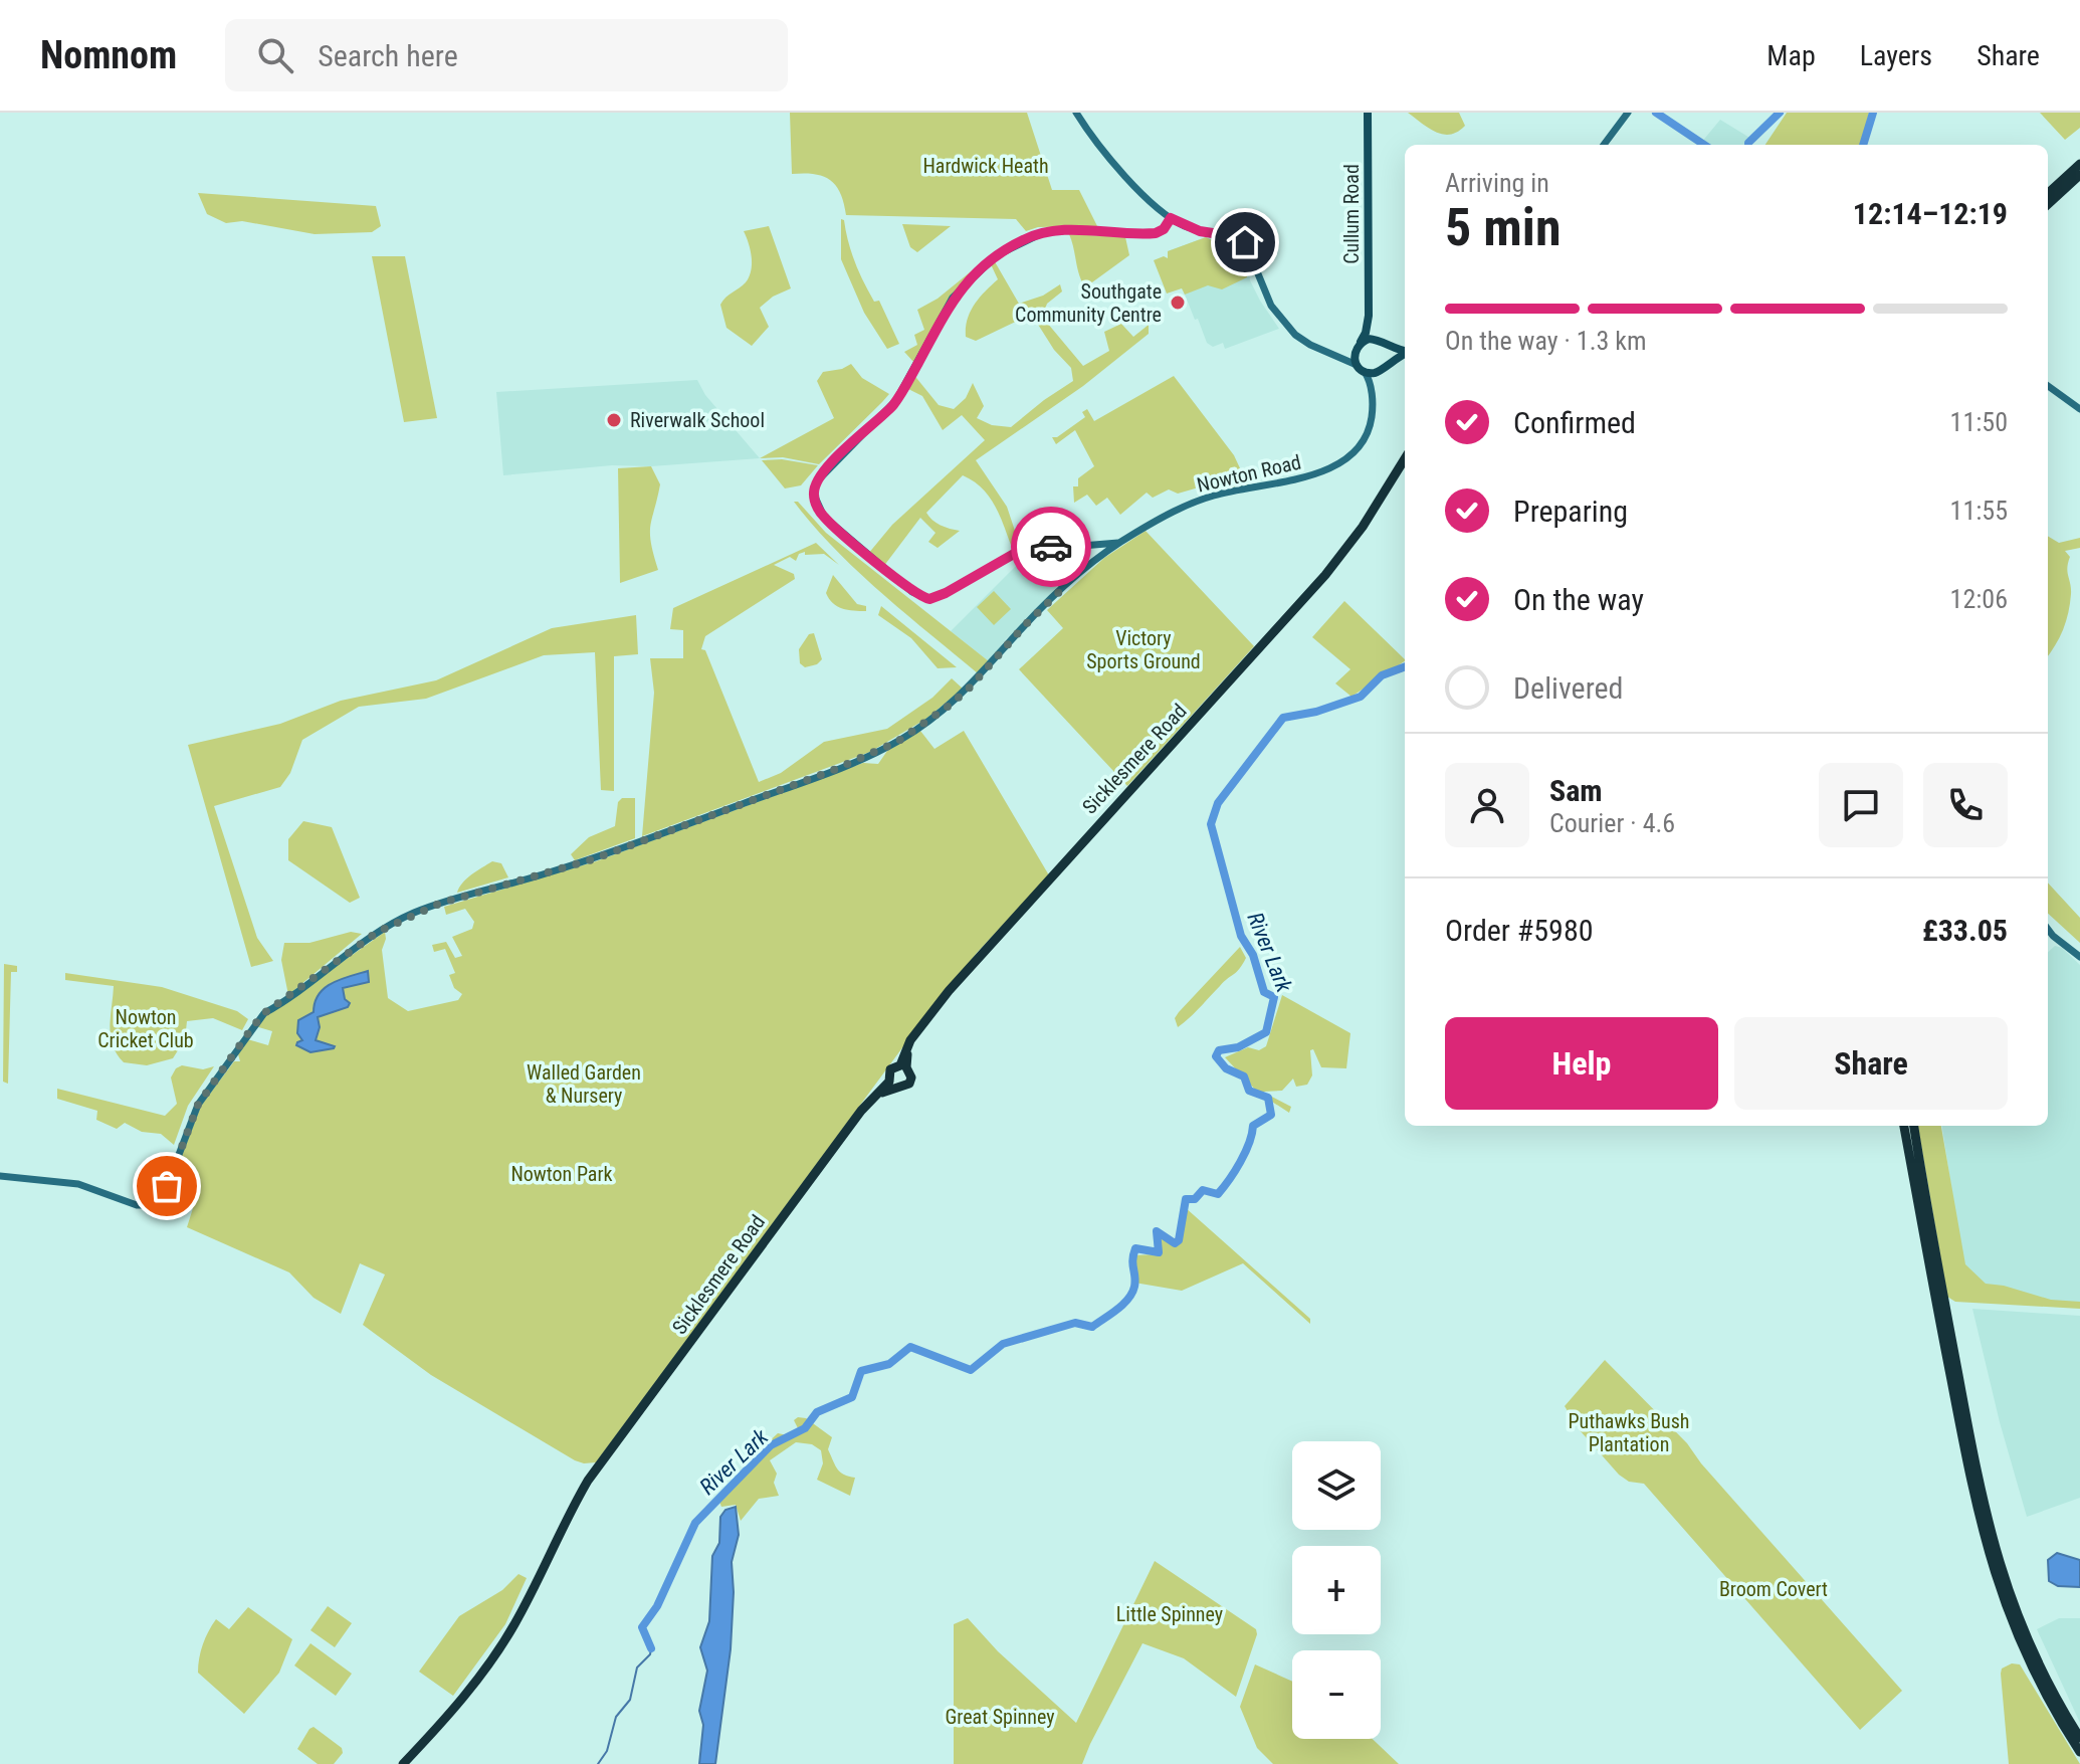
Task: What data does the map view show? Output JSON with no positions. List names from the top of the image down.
{
  "streets": {
    "highway": ["Sicklesmere Road"],
    "main road": ["Cullum Road"],
    "street": ["Nowton Road"]
  },
  "crossings": [
    ["Cullum Road", "Nowton Road"]
  ],
  "water": ["River Lark"],
  "parks": [
    "Hardwick Heath",
    "Victory Sports Ground",
    "Nowton Cricket Club",
    "Walled Garden & Nursery",
    "Nowton Park",
    "Puthawks Bush Plantation",
    "Broom Covert",
    "Little Spinney",
    "Great Spinney"
  ],
  "places": ["Southgate Community Centre", "Riverwalk School"],
  "page": {
    "header": "Nomnom",
    "search": "Search here",
    "nav": ["Map", "Layers", "Share"],
    "heading": ["5 min", "Arriving in", "12:14–12:19"],
    "panel": [
      "Sam",
      "Courier · 4.6",
      "Order #5980",
      "£33.05"
    ],
    "bar": "On the way · 1.3 km",
    "list": [
      ["Confirmed", "11:50"],
      ["Preparing", "11:55"],
      ["On the way", "12:06"],
      "Delivered"
    ],
    "buttons": ["Help", "Share"],
    "map_buttons": ["+", "−"]
  }
}
